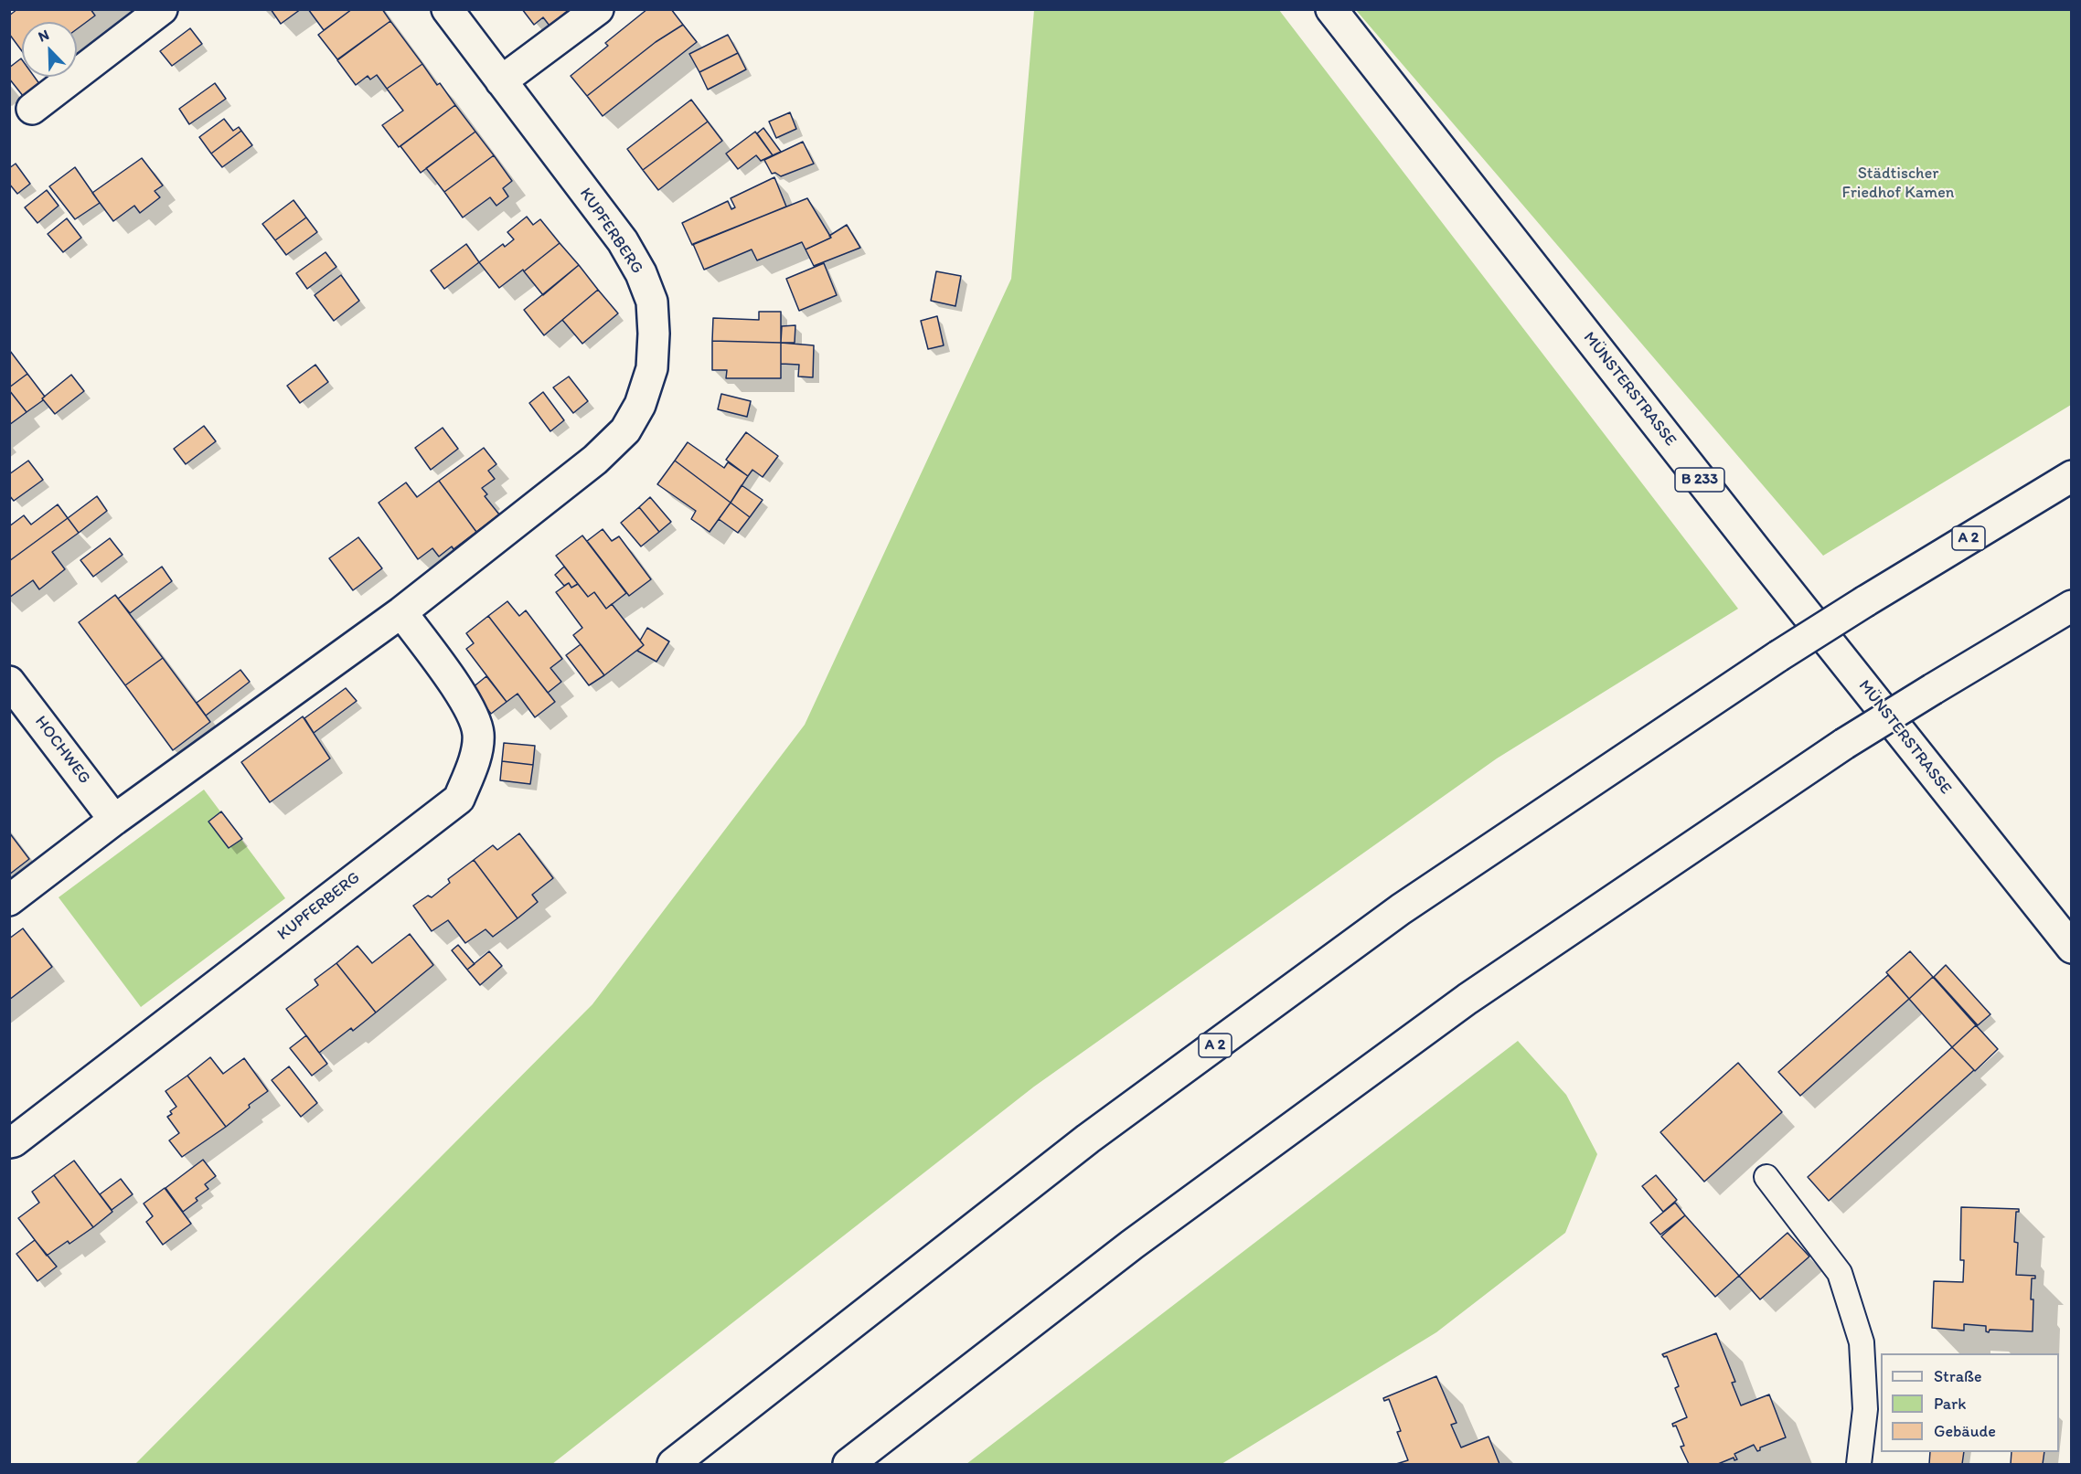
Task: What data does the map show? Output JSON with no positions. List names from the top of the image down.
{
  "streets": {
    "main road": [
      "KUPFERBERG",
      "MÜNSTERSTRASSE",
      "B 233",
      "A 2",
      "HOCHWEG"
    ]
  },
  "crossings": [
    ["KUPFERBERG", "HOCHWEG"]
  ],
  "parks": ["Städtischer Friedhof Kamen"],
  "legend": ["Straße", "Park", "Gebäude"],
  "north": "top left"
}
